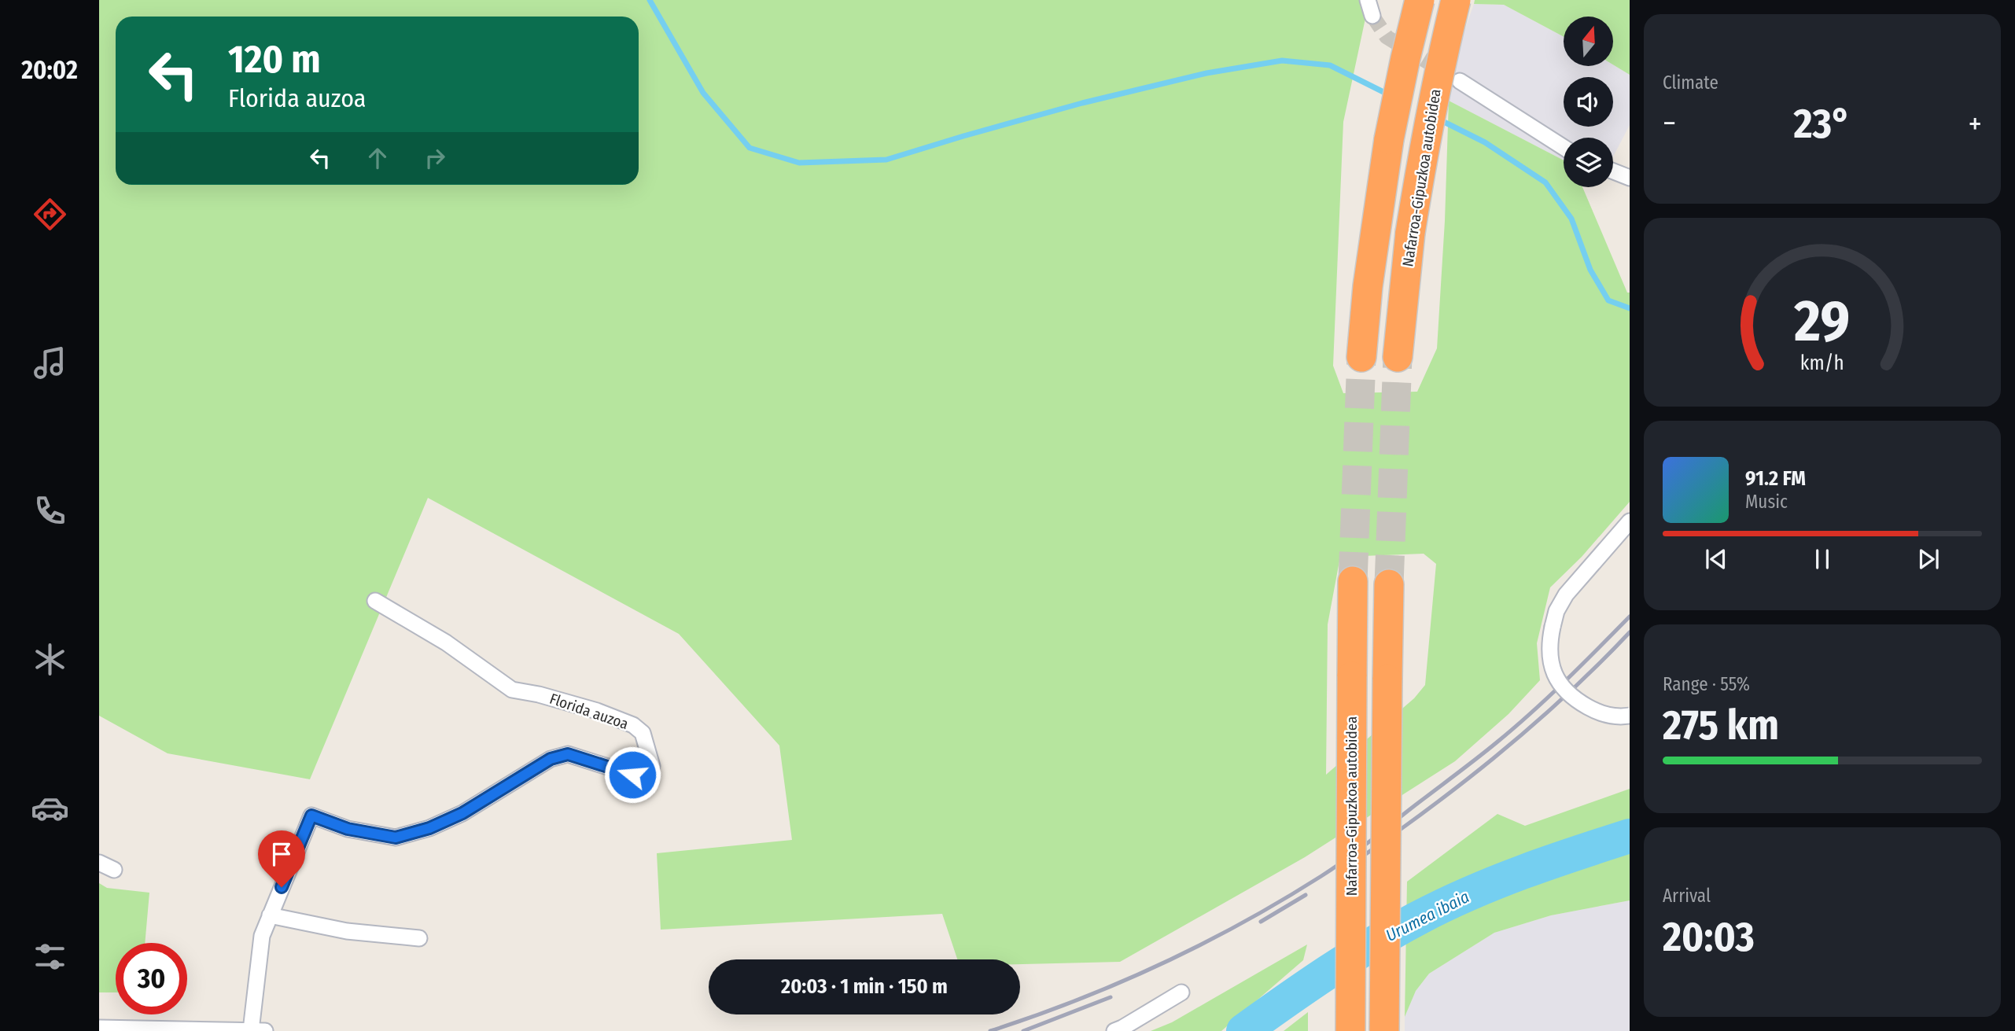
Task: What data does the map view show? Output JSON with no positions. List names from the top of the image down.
{
  "streets": {
    "highway": ["Nafarroa-Gipuzkoa autobidea"],
    "street": ["Florida auzoa"]
  },
  "water": ["Urumea ibaia"],
  "north": "top",
  "page": {
    "tabs": "20:02",
    "tile": [
      "Climate",
      ["Range · 55%", "275 km"],
      ["Arrival", "20:03"]
    ],
    "turn": ["120 m", "Florida auzoa"],
    "heat": ["−", "23°", "+"],
    "song": ["91.2 FM", "Music"],
    "limit": "30",
    "trip": "20:03 · 1 min · 150 m",
    "gauge": ["29", "km/h"]
  }
}
